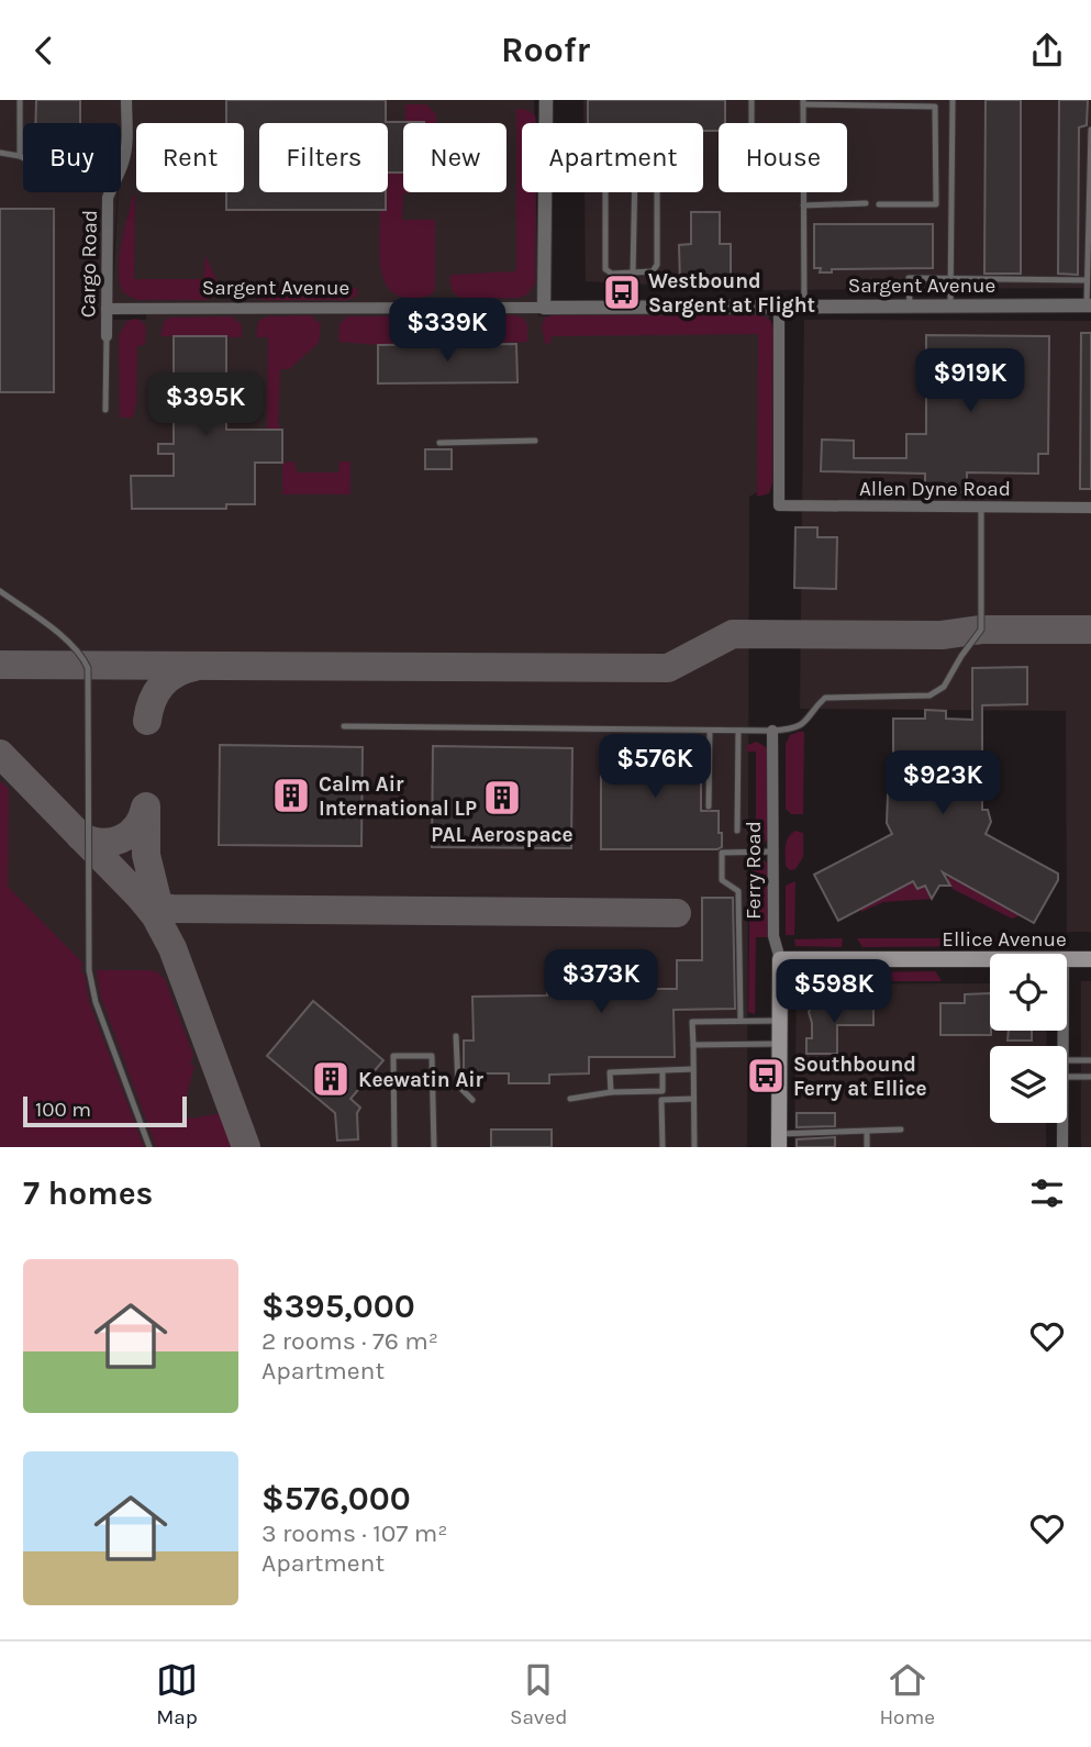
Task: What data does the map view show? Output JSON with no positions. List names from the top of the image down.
{
  "streets": {
    "main road": ["Ferry Road", "Ellice Avenue"],
    "street": ["Cargo Road", "Sargent Avenue", "Allen Dyne Road"]
  },
  "crossings": [
    ["Cargo Road", "Sargent Avenue"],
    ["Sargent Avenue", "Allen Dyne Road"],
    ["Ferry Road", "Ellice Avenue"]
  ],
  "places": {
    "bus stop": ["Westbound Sargent at Flight", "Southbound Ferry at Ellice"],
    "building": ["Calm Air International LP", "PAL Aerospace", "Keewatin Air"]
  },
  "scale_bar": "100 m",
  "page": {
    "header": "Roofr",
    "chip": [
      "Buy",
      "Rent",
      "Filters",
      "New",
      "Apartment",
      "House"
    ],
    "price": [
      "$339K",
      "$919K",
      "$395K",
      "$576K",
      "$923K",
      "$373K",
      "$598K"
    ],
    "scale": "100 m",
    "heading": "7 homes",
    "list": [
      {
        "name": "$395,000",
        "note": "2 rooms · 76 m² · Apartment"
      },
      {
        "name": "$576,000",
        "note": "3 rooms · 107 m² · Apartment"
      }
    ],
    "tabs": ["Map", "Saved", "Home"]
  }
}
